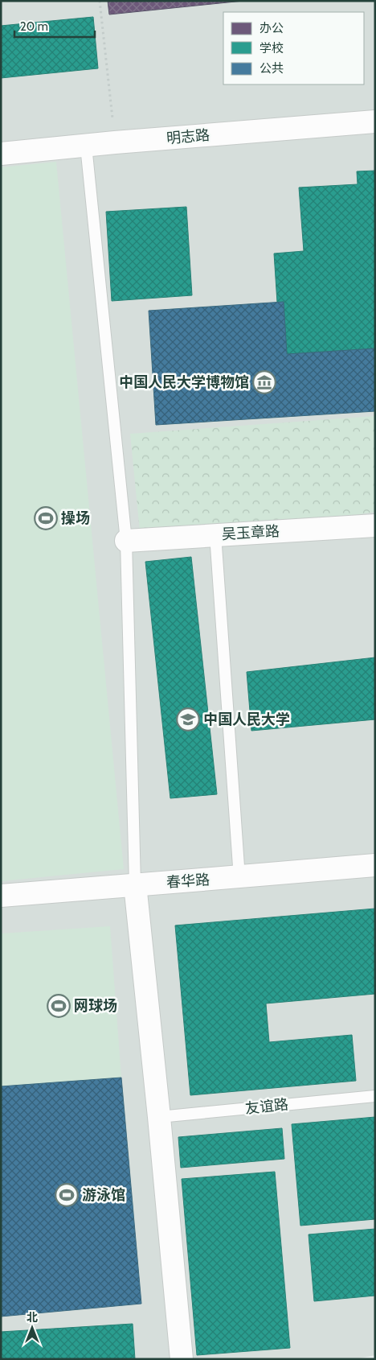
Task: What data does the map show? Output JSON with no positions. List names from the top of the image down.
{
  "streets": {
    "street": ["明志路", "吴玉章路", "春华路"],
    "lane": ["友谊路"]
  },
  "places": {
    "museum": ["中国人民大学博物馆"],
    "sports": ["操场", "网球场", "游泳馆"],
    "school or university": ["中国人民大学"]
  },
  "legend": ["办公", "学校", "公共"],
  "scale_bar": "20 m",
  "north": "top"
}
